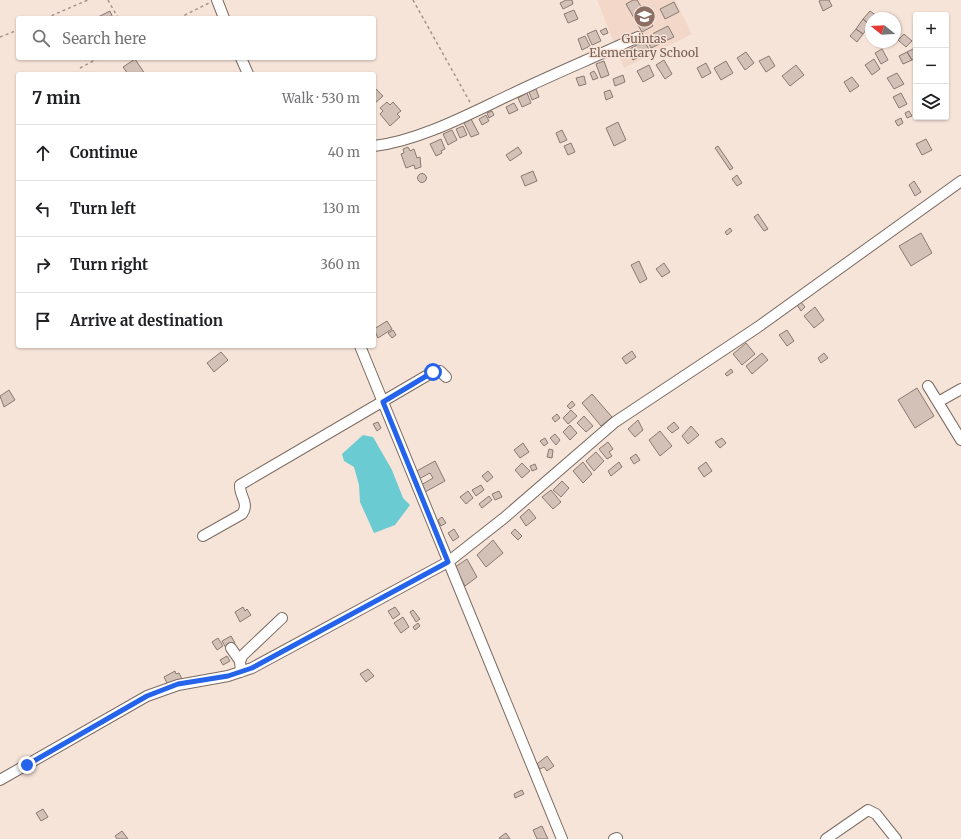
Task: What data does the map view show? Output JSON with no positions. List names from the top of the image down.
{
  "places": {
    "school or university": ["Guintas Elementary School"]
  },
  "north": "left",
  "page": {
    "map_buttons": ["+", "−"],
    "search": "Search here",
    "heading": ["7 min", "Walk · 530 m"],
    "list": [
      ["Continue", "40 m"],
      ["Turn left", "130 m"],
      ["Turn right", "360 m"],
      "Arrive at destination"
    ]
  }
}
